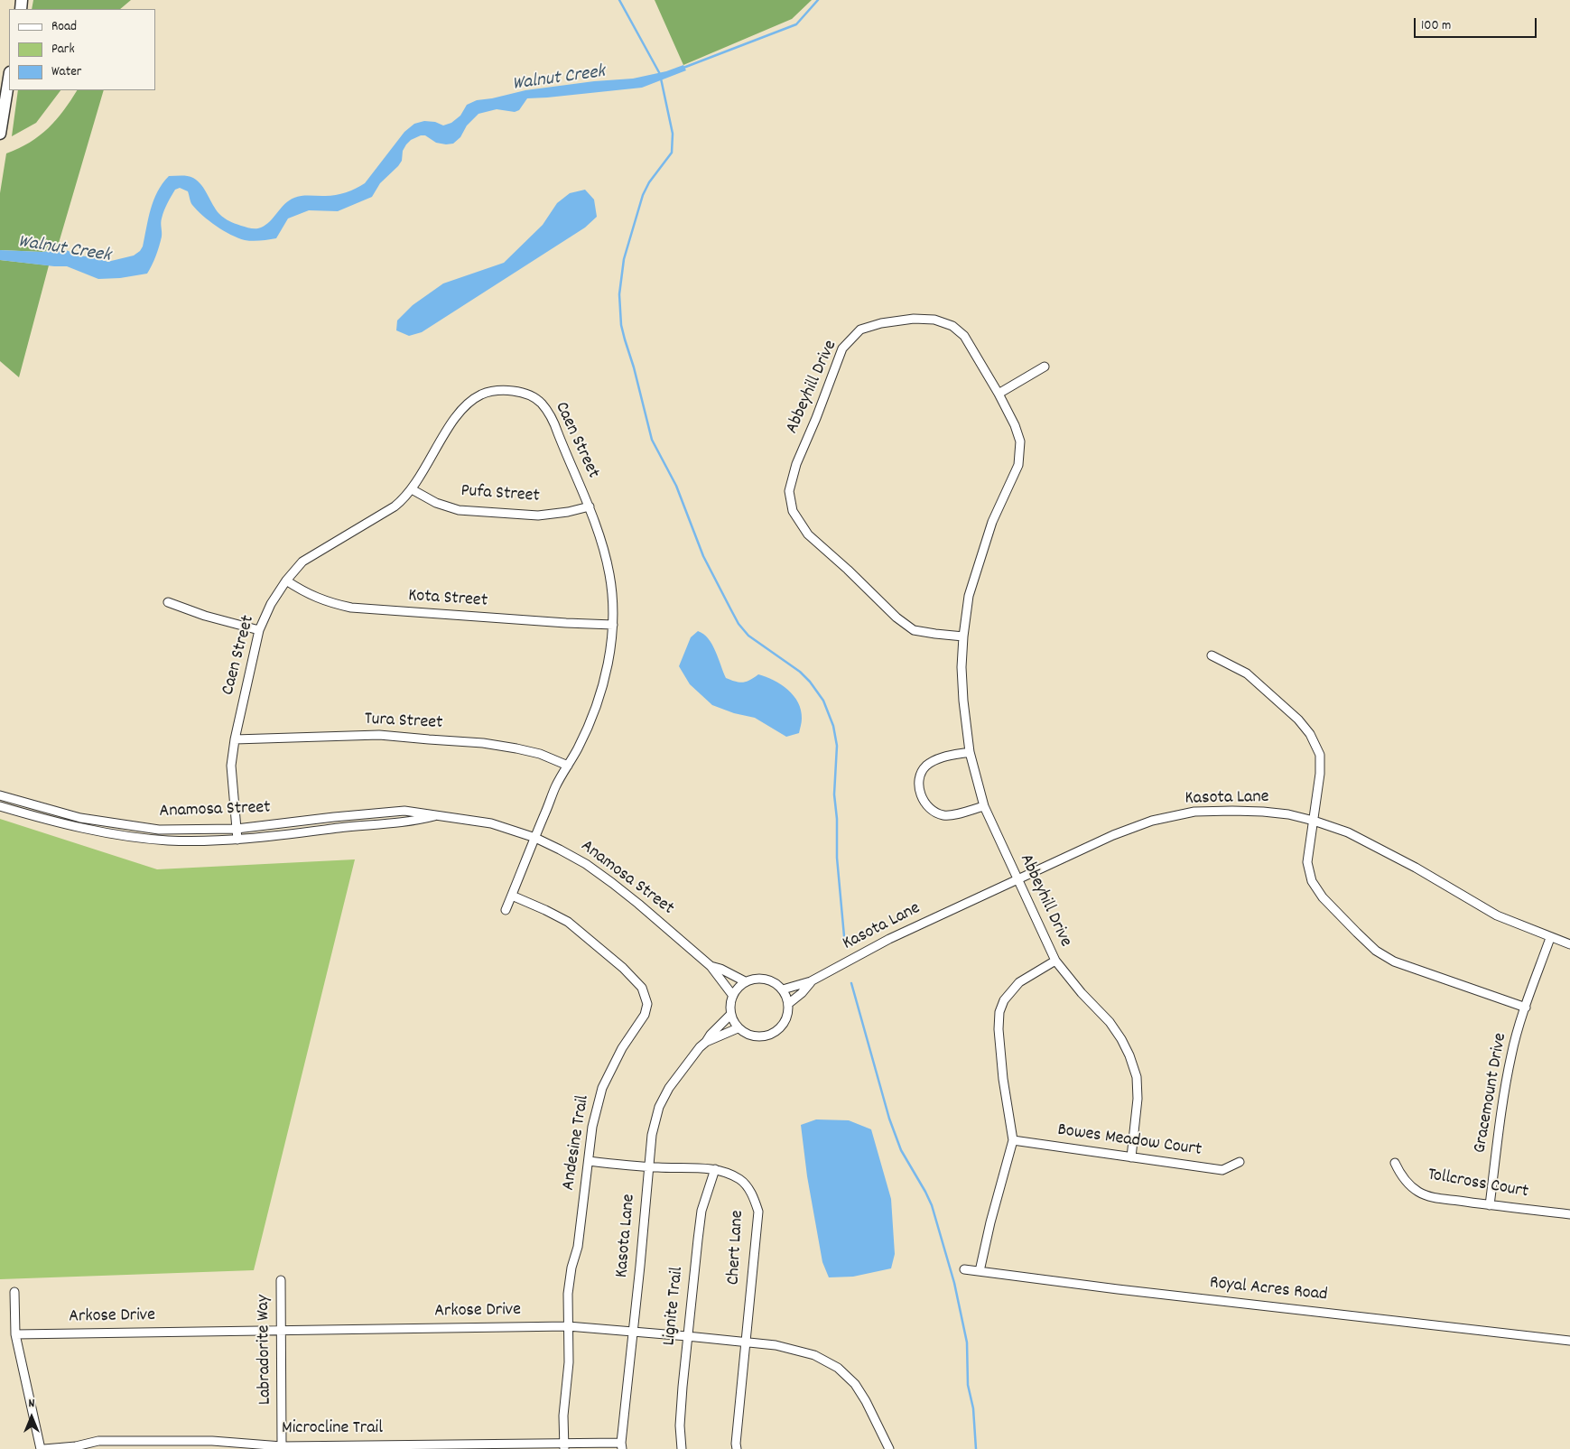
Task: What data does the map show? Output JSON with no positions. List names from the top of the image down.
{
  "streets": {
    "street": [
      "Abbeyhill Drive",
      "Caen Street",
      "Pufa Street",
      "Kota Street",
      "Tura Street",
      "Kasota Lane",
      "Anamosa Street",
      "Gracemount Drive",
      "Bowes Meadow Court",
      "Andesine Trail",
      "Tollcross Court",
      "Chert Lane",
      "Royal Acres Road",
      "Lignite Trail",
      "Arkose Drive",
      "Labradorite Way",
      "Microcline Trail"
    ]
  },
  "crossings": [
    ["Abbeyhill Drive", "Kasota Lane"],
    ["Abbeyhill Drive", "Bowes Meadow Court"],
    ["Caen Street", "Pufa Street"],
    ["Caen Street", "Kota Street"],
    ["Caen Street", "Tura Street"],
    ["Caen Street", "Anamosa Street"],
    ["Caen Street", "Andesine Trail"],
    ["Kasota Lane", "Anamosa Street"],
    ["Kasota Lane", "Gracemount Drive"],
    ["Kasota Lane", "Chert Lane"],
    ["Kasota Lane", "Arkose Drive"],
    ["Kasota Lane", "Microcline Trail"],
    ["Gracemount Drive", "Tollcross Court"],
    ["Andesine Trail", "Chert Lane"],
    ["Andesine Trail", "Arkose Drive"],
    ["Andesine Trail", "Microcline Trail"],
    ["Chert Lane", "Lignite Trail"],
    ["Chert Lane", "Arkose Drive"],
    ["Lignite Trail", "Arkose Drive"],
    ["Arkose Drive", "Labradorite Way"],
    ["Labradorite Way", "Microcline Trail"]
  ],
  "water": ["Walnut Creek"],
  "legend": ["Road", "Park", "Water"],
  "scale_bar": "100 m",
  "north": "top"
}
